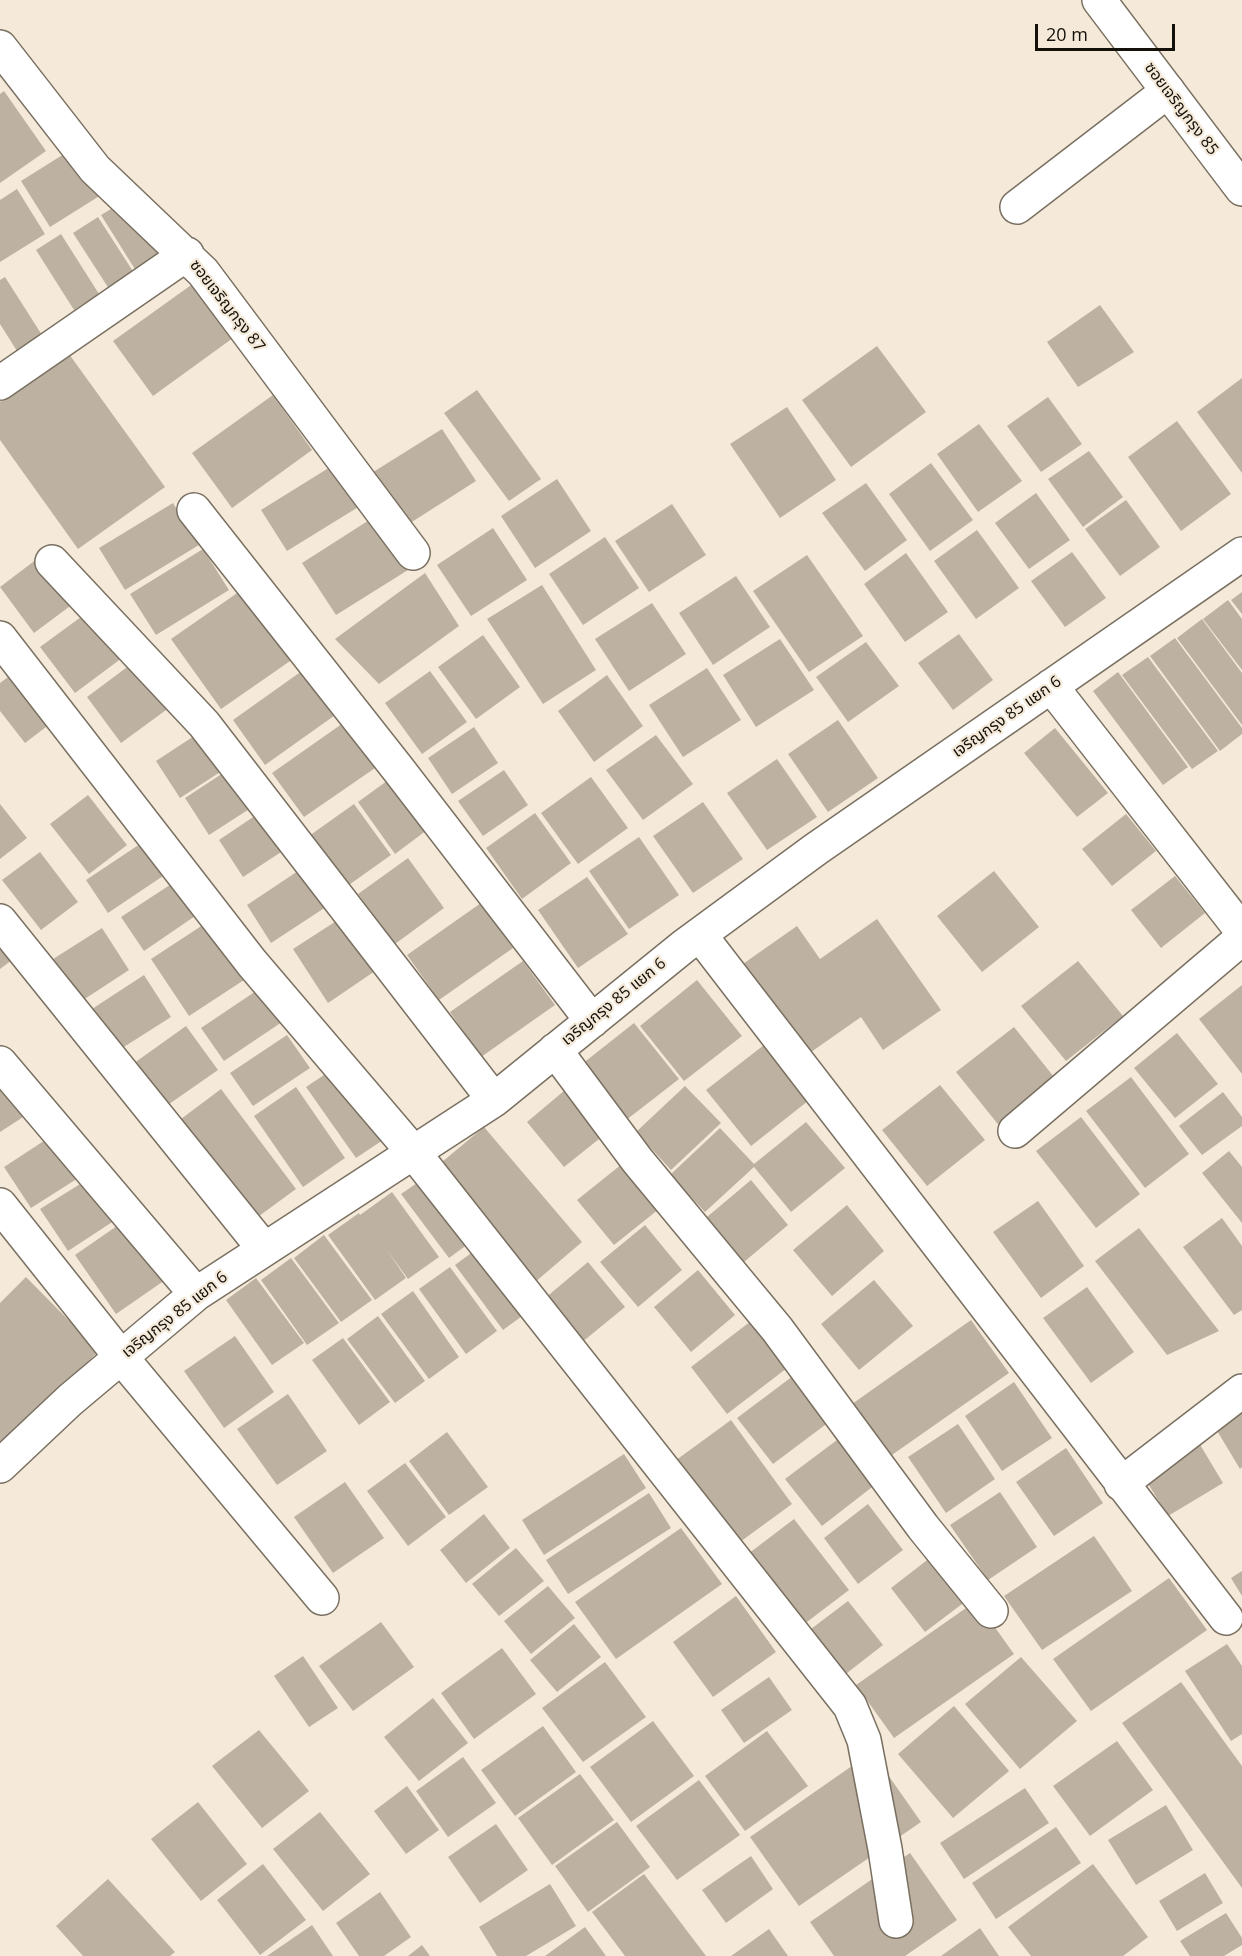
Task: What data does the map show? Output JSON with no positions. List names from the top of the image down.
{
  "streets": {
    "street": ["ซอยเจริญกรุง 85", "ซอยเจริญกรุง 87", "เจริญกรุง 85 แยก 6"]
  },
  "scale_bar": "20 m"
}
